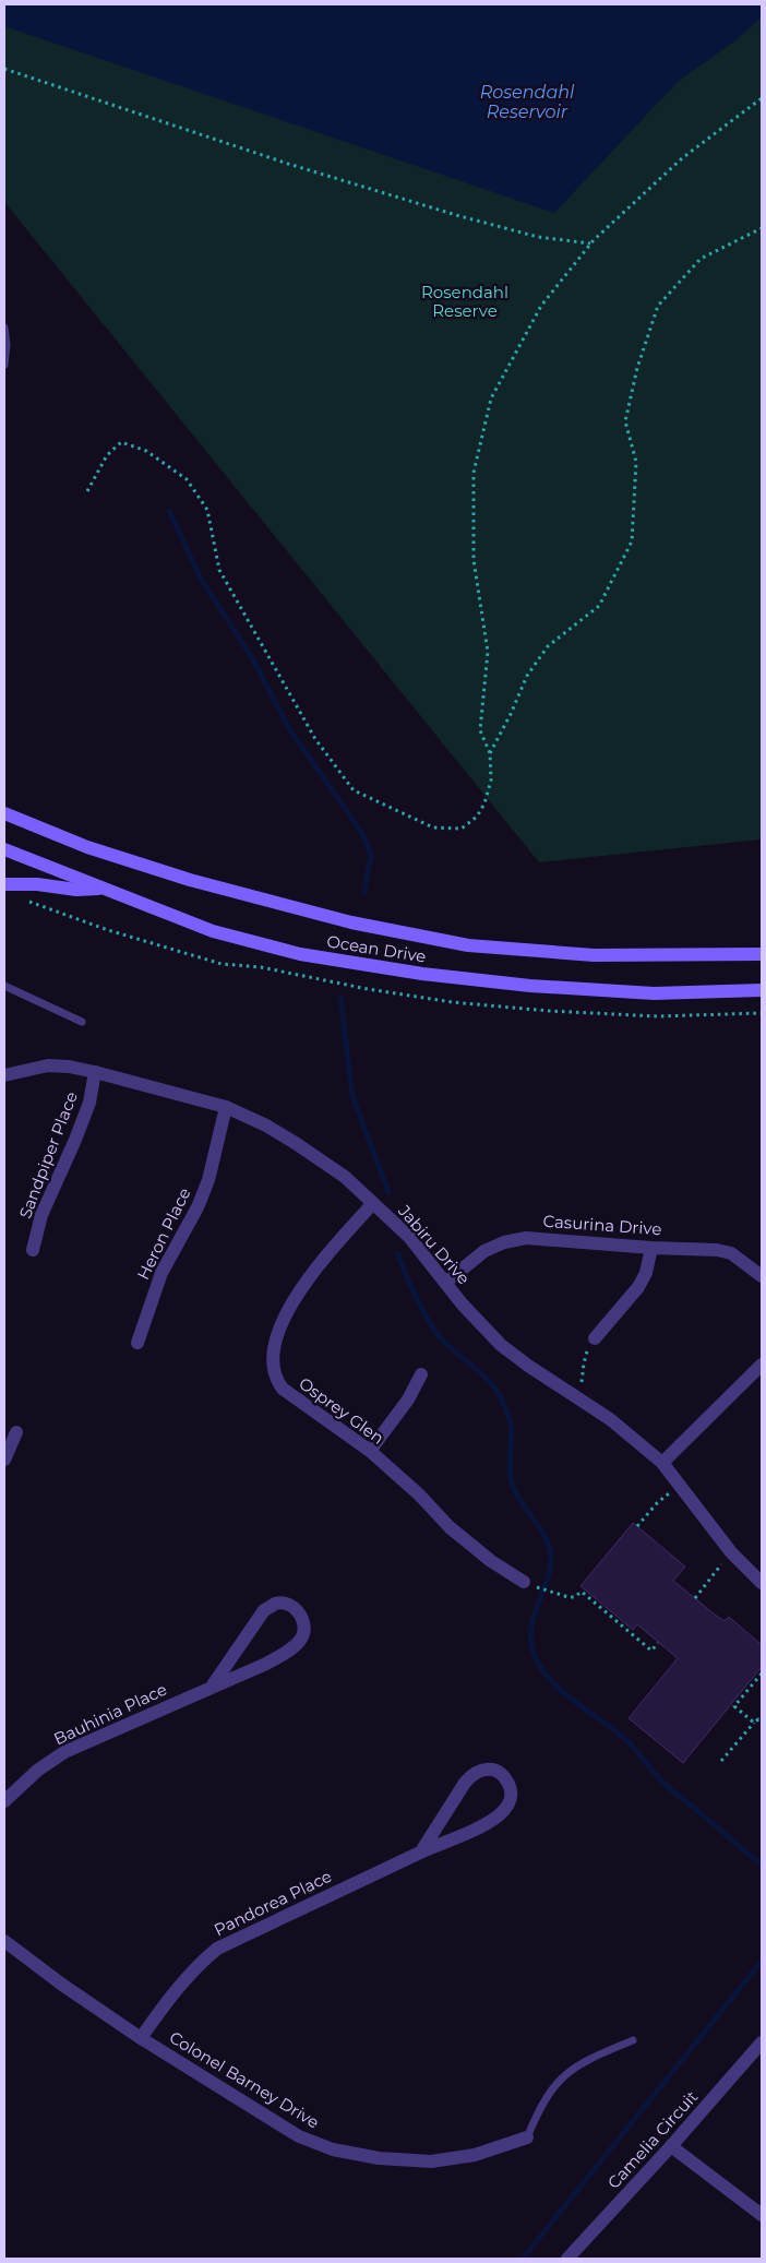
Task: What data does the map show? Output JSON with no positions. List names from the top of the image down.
{
  "streets": {
    "main road": ["Ocean Drive"],
    "street": [
      "Sandpiper Place",
      "Casurina Drive",
      "Heron Place",
      "Jabiru Drive",
      "Osprey Glen",
      "Bauhinia Place",
      "Pandorea Place",
      "Colonel Barney Drive",
      "Camelia Circuit"
    ]
  },
  "crossings": [
    ["Sandpiper Place", "Jabiru Drive"],
    ["Casurina Drive", "Jabiru Drive"],
    ["Heron Place", "Jabiru Drive"],
    ["Jabiru Drive", "Osprey Glen"],
    ["Pandorea Place", "Colonel Barney Drive"]
  ],
  "water": ["Rosendahl Reservoir"],
  "parks": ["Rosendahl Reserve"]
}
